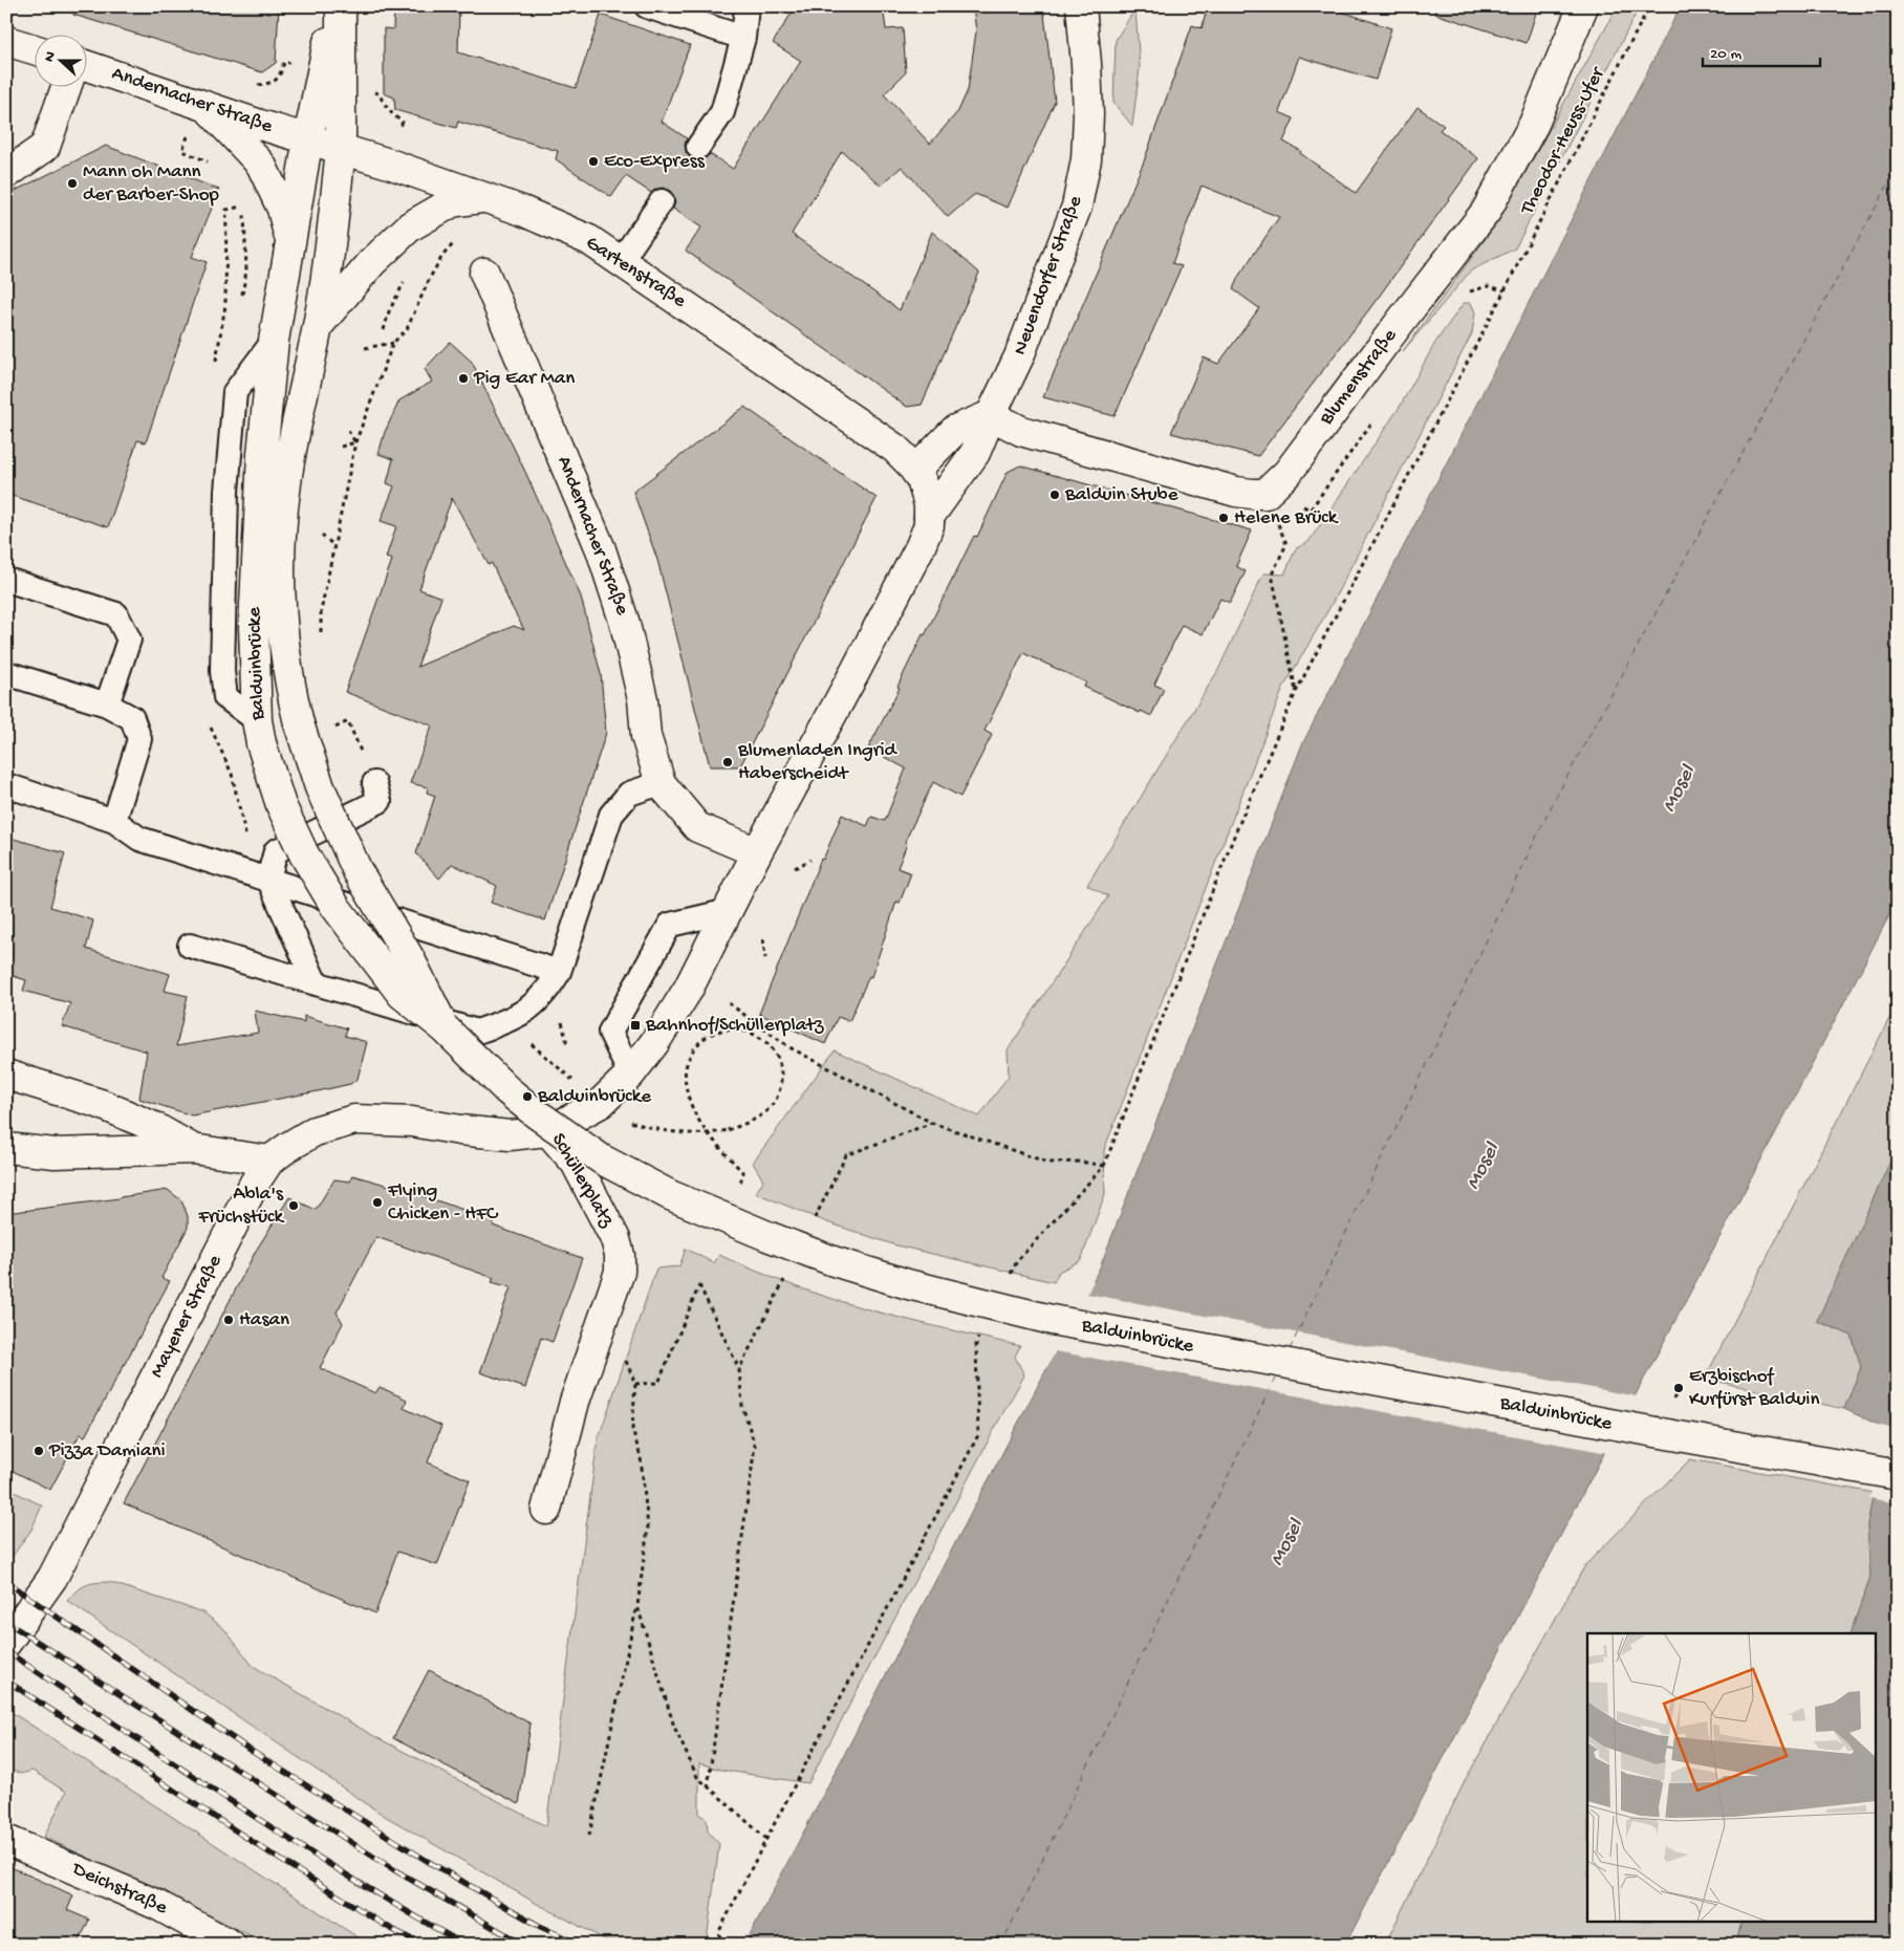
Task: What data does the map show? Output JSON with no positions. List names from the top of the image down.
{
  "streets": {
    "street": [
      "Andernacher Straße",
      "Gartenstraße",
      "Neuendorfer Straße",
      "Blumenstraße",
      "Balduinbrücke",
      "Schüllerplatz",
      "Mayener Straße",
      "Deichstraße"
    ],
    "path": ["Theodor-Heuss-Ufer"]
  },
  "crossings": [
    ["Andernacher Straße", "Gartenstraße"],
    ["Andernacher Straße", "Neuendorfer Straße"],
    ["Andernacher Straße", "Balduinbrücke"],
    ["Andernacher Straße", "Schüllerplatz"],
    ["Gartenstraße", "Neuendorfer Straße"],
    ["Gartenstraße", "Balduinbrücke"],
    ["Neuendorfer Straße", "Blumenstraße"],
    ["Neuendorfer Straße", "Schüllerplatz"],
    ["Schüllerplatz", "Mayener Straße"]
  ],
  "water": ["Mosel"],
  "places": {
    "other": [
      "Eco-Express",
      "Mann oh Mann der Barber-Shop",
      "Pig Ear Man",
      "Balduin Stube",
      "Helene Brück",
      "Blumenladen Ingrid Haberscheidt",
      "Balduinbrücke",
      "Flying Chicken - HFC",
      "Abla's Früchstück",
      "Hasan",
      "Erzbischof Kurfürst Balduin",
      "Pizza Damiani"
    ],
    "transit": ["Bahnhof/Schüllerplatz"]
  },
  "scale_bar": "20 m",
  "north": "left"
}
